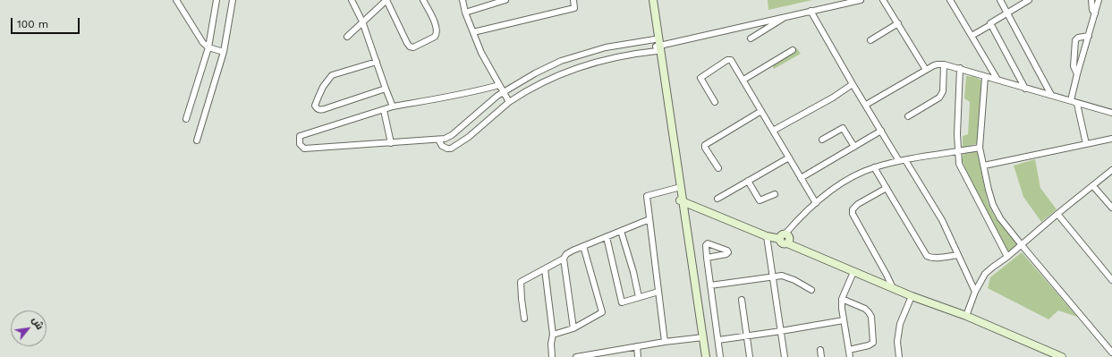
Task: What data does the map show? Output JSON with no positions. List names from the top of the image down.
{
  "scale_bar": "100 m",
  "north": "top right"
}
